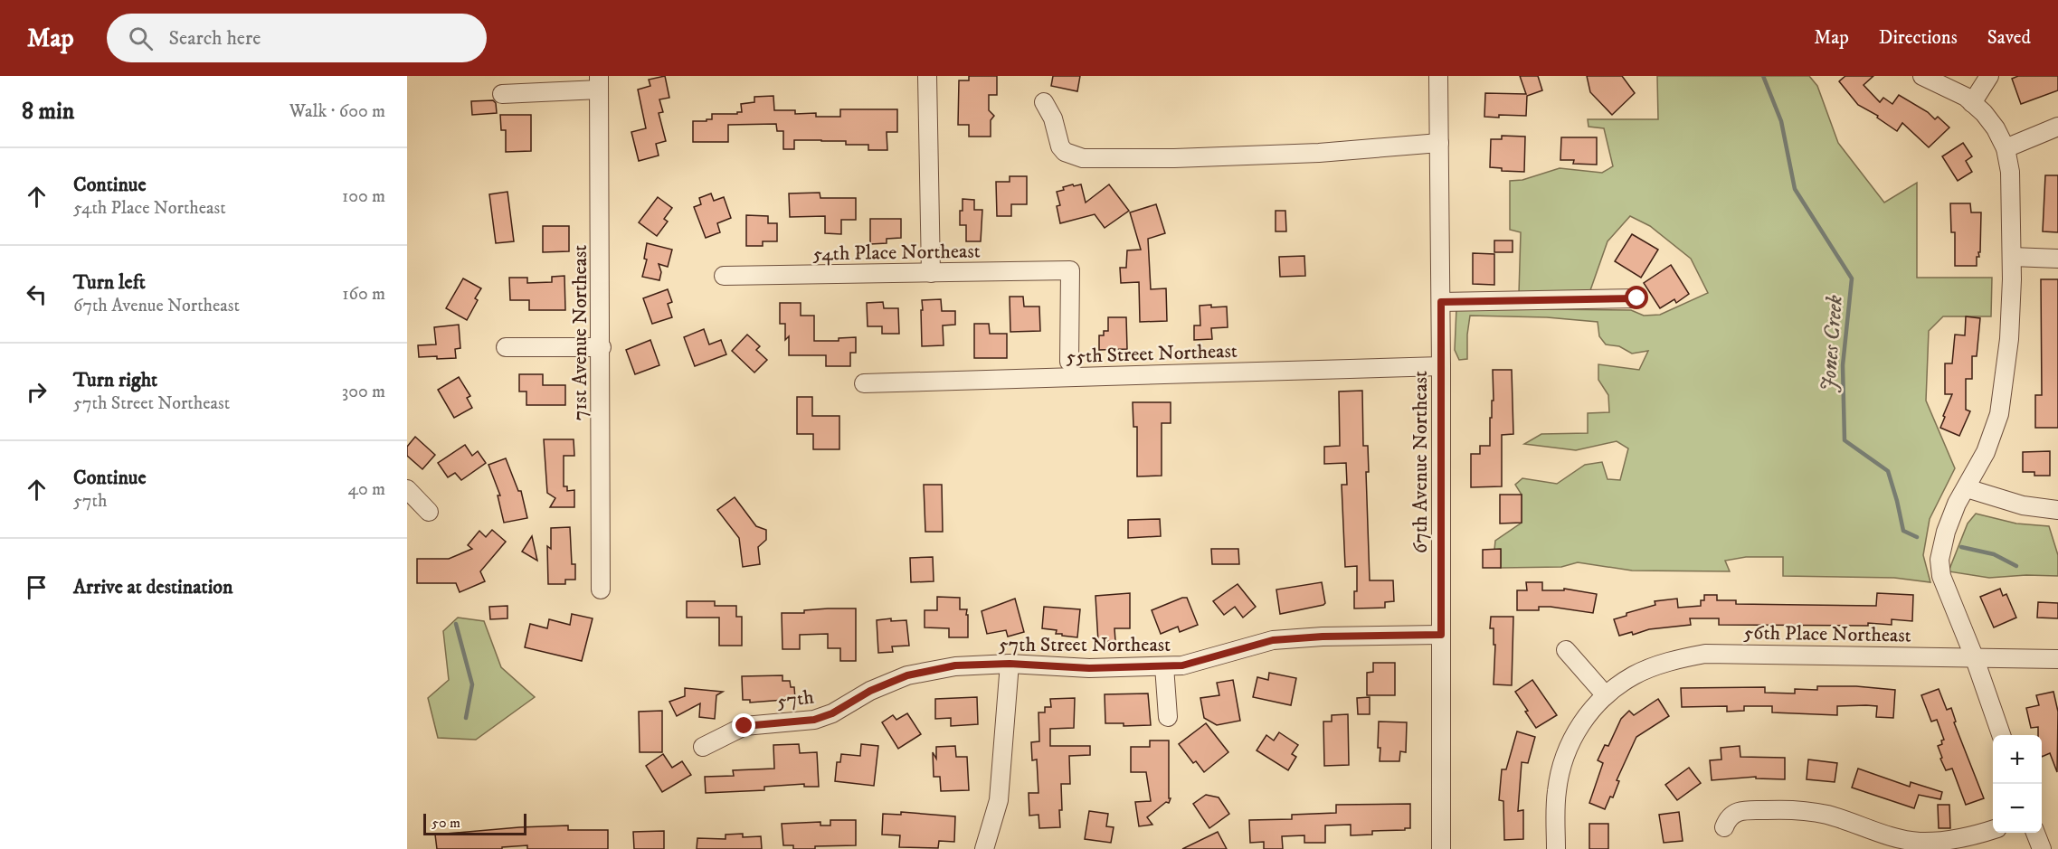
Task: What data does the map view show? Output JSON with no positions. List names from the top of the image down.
{
  "streets": {
    "street": [
      "54th Place Northeast",
      "71st Avenue Northeast",
      "55th Street Northeast",
      "67th Avenue Northeast",
      "56th Place Northeast",
      "57th Street Northeast",
      "57th"
    ]
  },
  "crossings": [
    ["55th Street Northeast", "67th Avenue Northeast"],
    ["67th Avenue Northeast", "57th Street Northeast"],
    ["57th Street Northeast", "57th"]
  ],
  "water": ["Jones Creek"],
  "scale_bar": "50 m",
  "page": {
    "header": "Map",
    "search": "Search here",
    "nav": ["Map", "Directions", "Saved"],
    "heading": ["8 min", "Walk · 600 m"],
    "list": [
      ["Continue", "54th Place Northeast", "100 m"],
      ["Turn left", "67th Avenue Northeast", "160 m"],
      ["Turn right", "57th Street Northeast", "300 m"],
      ["Continue", "57th", "40 m"],
      "Arrive at destination"
    ],
    "map_buttons": ["+", "−"],
    "scale": "50 m"
  }
}
